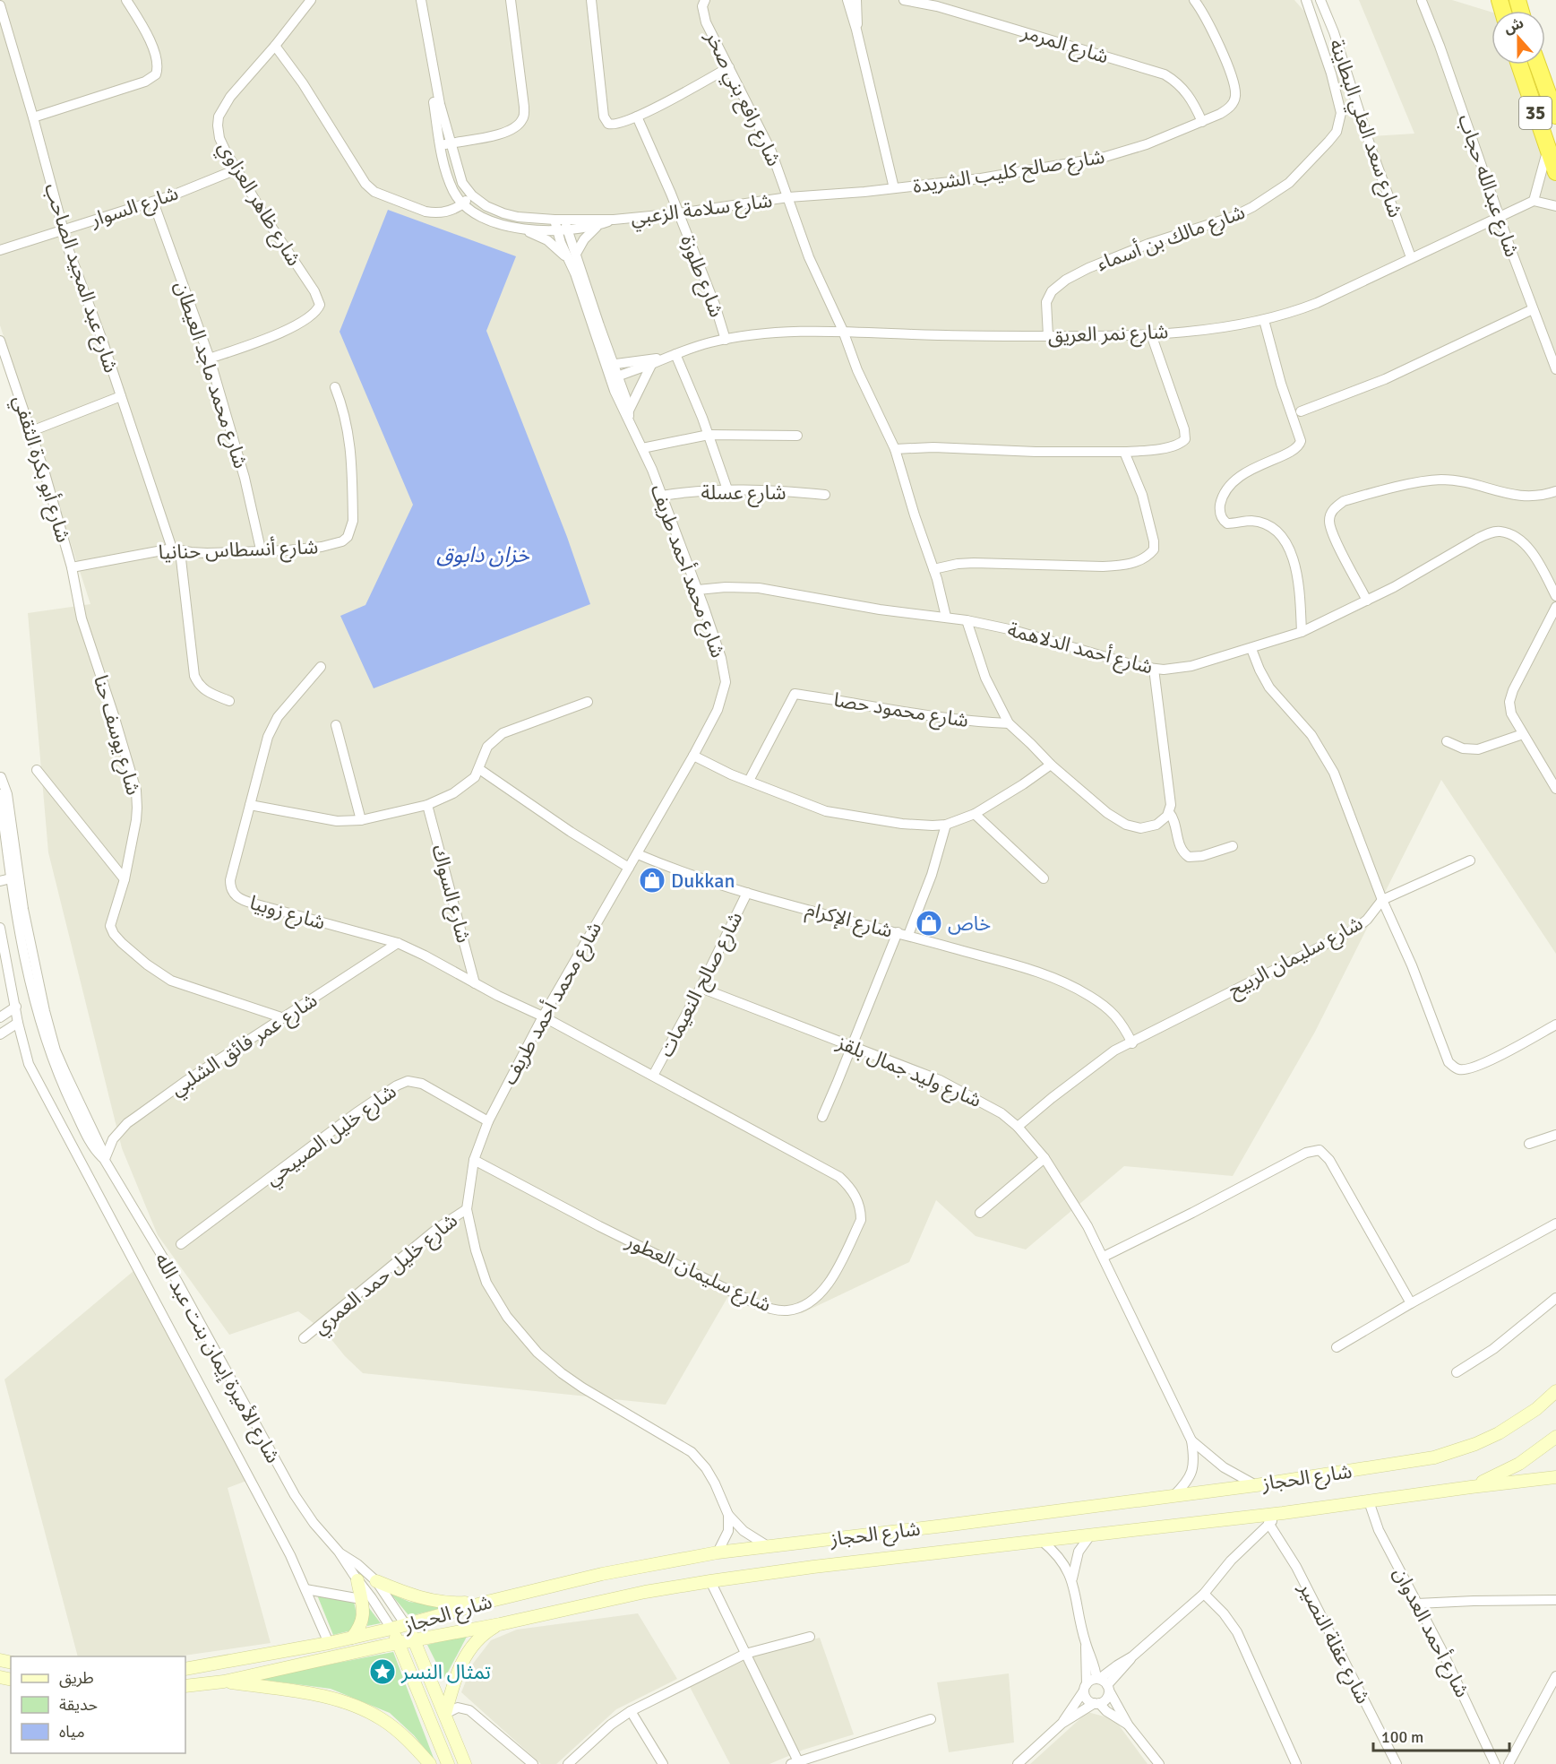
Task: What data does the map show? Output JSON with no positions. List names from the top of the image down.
{
  "streets": {
    "highway": ["35"],
    "main road": ["شارع الحجاز"],
    "street": [
      "شارع المرمر",
      "شارع رافع بني صخر",
      "شارع سعد العلي البطاينة",
      "شارع صالح كليب الشريدة",
      "شارع عبدالله حجاب",
      "شارع ظاهر العزاوي",
      "شارع السوار",
      "شارع سلامة الزعبي",
      "شارع مالك بن أسماء",
      "شارع طلوزة",
      "شارع عبد المجيد الصاحب",
      "شارع نمر العريق",
      "شارع محمد ماجد العيطان",
      "شارع أبو بكرة الثقفي",
      "شارع عسلة",
      "شارع أنسطاس حنانيا",
      "شارع محمد أحمد طريف",
      "شارع أحمد الدلاهمة",
      "شارع محمود حصا",
      "شارع يوسف حنا",
      "شارع السواك",
      "شارع زوبيا",
      "شارع الإكرام",
      "شارع سليمان الربيح",
      "شارع صالح النعيمات",
      "شارع عمر فائق الشلبي",
      "شارع وليد جمال بلقز",
      "شارع خليل الصبيحي",
      "شارع سليمان العطور",
      "شارع خليل حمد العمري",
      "شارع الأميرة إيمان بنت عبد الله",
      "شارع أحمد العدوان",
      "شارع عقلة النصير"
    ]
  },
  "crossings": [
    ["شارع المرمر", "شارع صالح كليب الشريدة"],
    ["شارع رافع بني صخر", "شارع صالح كليب الشريدة"],
    ["شارع رافع بني صخر", "شارع سلامة الزعبي"],
    ["شارع رافع بني صخر", "شارع نمر العريق"],
    ["شارع رافع بني صخر", "شارع أحمد الدلاهمة"],
    ["شارع سعد العلي البطاينة", "شارع نمر العريق"],
    ["شارع صالح كليب الشريدة", "شارع سلامة الزعبي"],
    ["شارع عبدالله حجاب", "شارع نمر العريق"],
    ["شارع ظاهر العزاوي", "شارع السوار"],
    ["شارع ظاهر العزاوي", "شارع محمد ماجد العيطان"],
    ["شارع السوار", "شارع عبد المجيد الصاحب"],
    ["شارع السوار", "شارع محمد ماجد العيطان"],
    ["شارع سلامة الزعبي", "شارع طلوزة"],
    ["شارع سلامة الزعبي", "شارع محمد أحمد طريف"],
    ["شارع مالك بن أسماء", "شارع نمر العريق"],
    ["شارع طلوزة", "شارع نمر العريق"],
    ["شارع عبد المجيد الصاحب", "شارع أنسطاس حنانيا"],
    ["شارع نمر العريق", "شارع محمد أحمد طريف"],
    ["شارع محمد ماجد العيطان", "شارع أنسطاس حنانيا"],
    ["شارع أبو بكرة الثقفي", "شارع أنسطاس حنانيا"],
    ["شارع أبو بكرة الثقفي", "شارع يوسف حنا"],
    ["شارع عسلة", "شارع محمد أحمد طريف"],
    ["شارع أنسطاس حنانيا", "شارع يوسف حنا"],
    ["شارع محمد أحمد طريف", "شارع أحمد الدلاهمة"],
    ["شارع محمد أحمد طريف", "شارع زوبيا"],
    ["شارع محمد أحمد طريف", "شارع الإكرام"],
    ["شارع محمد أحمد طريف", "شارع خليل الصبيحي"],
    ["شارع محمد أحمد طريف", "شارع سليمان العطور"],
    ["شارع محمد أحمد طريف", "شارع خليل حمد العمري"],
    ["شارع محمد أحمد طريف", "شارع الحجاز"],
    ["شارع أحمد الدلاهمة", "شارع سليمان الربيح"],
    ["شارع يوسف حنا", "شارع عمر فائق الشلبي"],
    ["شارع السواك", "شارع زوبيا"],
    ["شارع زوبيا", "شارع عمر فائق الشلبي"],
    ["شارع زوبيا", "شارع سليمان العطور"],
    ["شارع الإكرام", "شارع سليمان الربيح"],
    ["شارع الإكرام", "شارع صالح النعيمات"],
    ["شارع سليمان الربيح", "شارع وليد جمال بلقز"],
    ["شارع صالح النعيمات", "شارع وليد جمال بلقز"],
    ["شارع صالح النعيمات", "شارع سليمان العطور"],
    ["شارع عمر فائق الشلبي", "شارع الأميرة إيمان بنت عبد الله"],
    ["شارع وليد جمال بلقز", "شارع الحجاز"],
    ["شارع الأميرة إيمان بنت عبد الله", "شارع الحجاز"],
    ["شارع الحجاز", "شارع أحمد العدوان"]
  ],
  "water": ["خزان دابوق"],
  "places": {
    "shop": ["Dukkan", "خاص"],
    "place": ["تمثال النسر"]
  },
  "legend": ["طريق", "حديقة", "مياه"],
  "scale_bar": "100 m",
  "north": "top"
}
